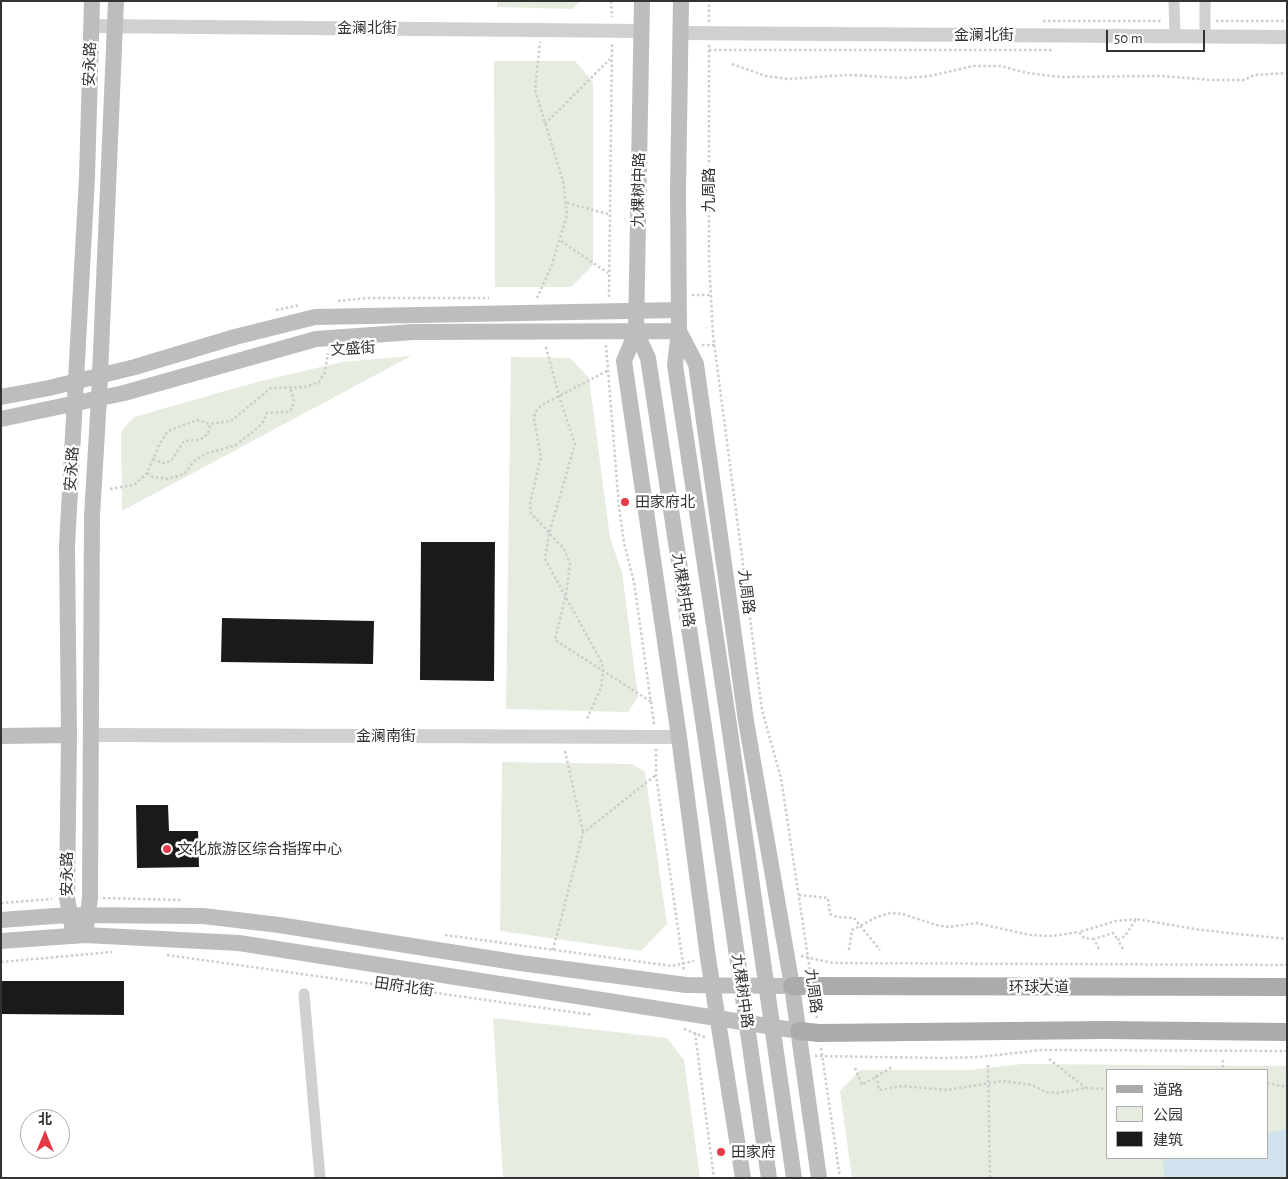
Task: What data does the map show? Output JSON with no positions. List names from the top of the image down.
{
  "streets": {
    "main road": [
      "安永路",
      "九棵树中路",
      "文盛街",
      "田府北街",
      "环球大道"
    ],
    "street": ["金澜北街", "金澜南街"],
    "path": ["九周路"]
  },
  "crossings": [
    ["金澜北街", "安永路"],
    ["金澜北街", "九棵树中路"],
    ["金澜北街", "九周路"],
    ["安永路", "文盛街"],
    ["安永路", "金澜南街"],
    ["安永路", "田府北街"],
    ["九棵树中路", "文盛街"],
    ["九周路", "环球大道"]
  ],
  "places": ["田家府北", "文化旅游区综合指挥中心", "田家府"],
  "legend": ["道路", "公园", "建筑"],
  "scale_bar": "50 m",
  "north": "top"
}
